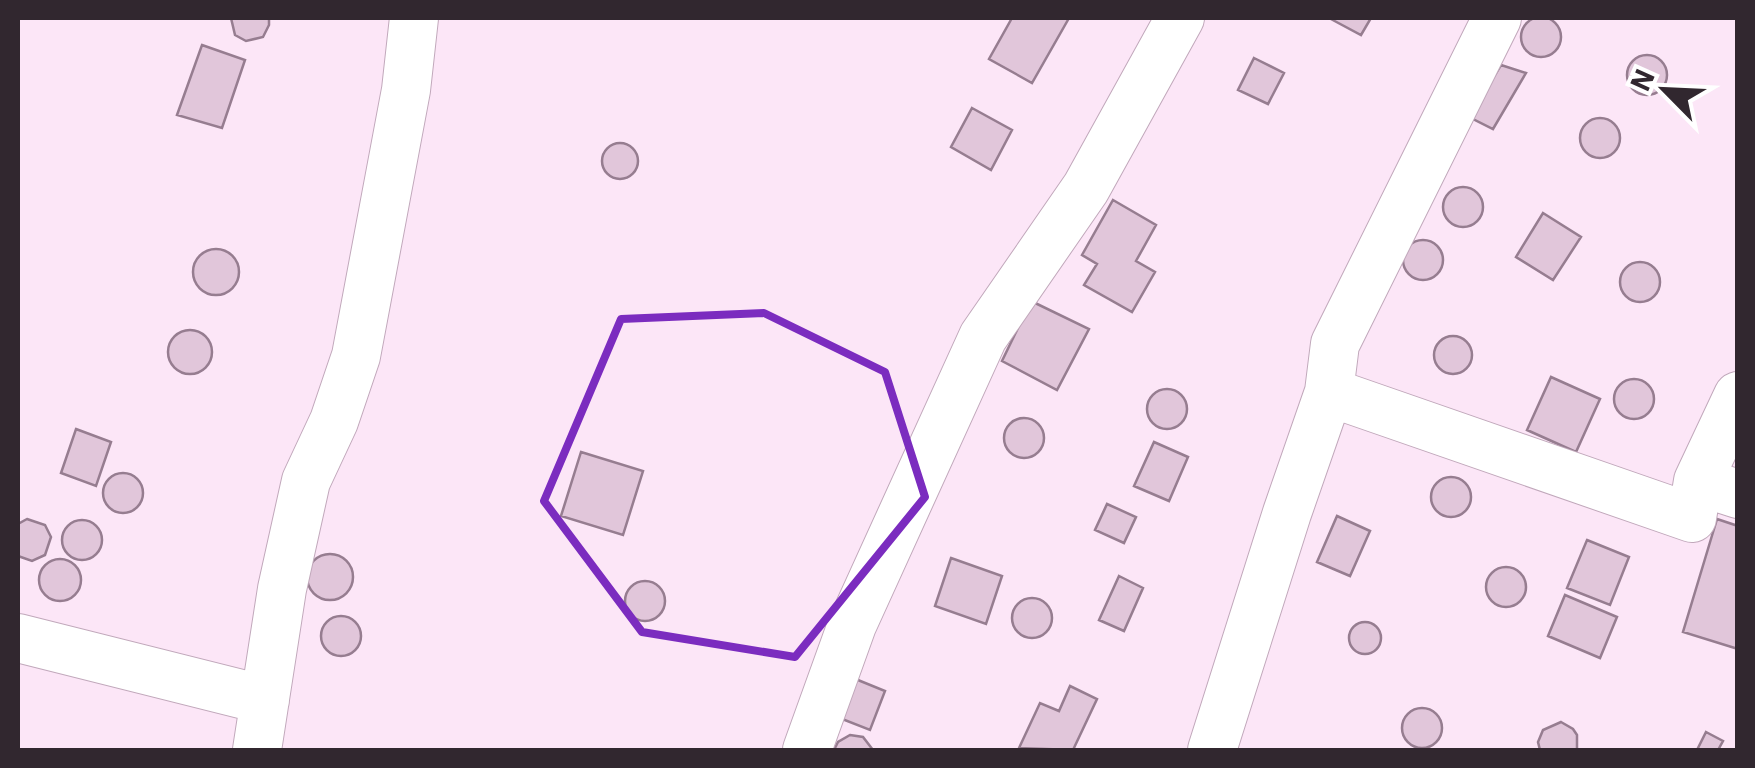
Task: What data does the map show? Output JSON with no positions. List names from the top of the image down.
{
  "north": "top left"
}
